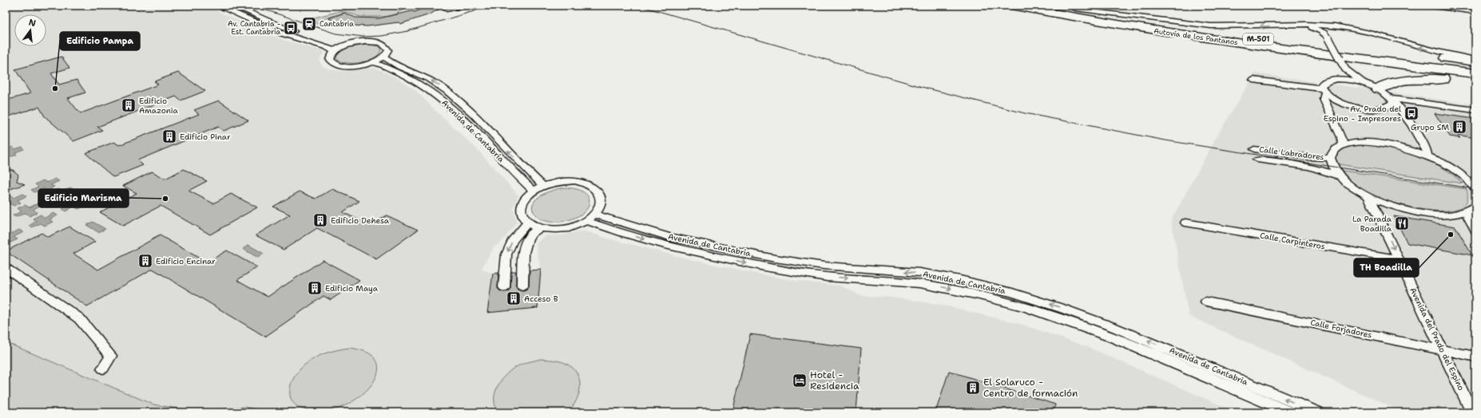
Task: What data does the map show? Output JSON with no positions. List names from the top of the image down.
{
  "streets": {
    "highway": ["Autovía de los Pantanos", "M-501"],
    "street": [
      "Avenida de Cantabria",
      "Calle Labradores",
      "Calle Carpinteros",
      "Calle Forjadores",
      "Avenida del Prado del Espino"
    ]
  },
  "crossings": [
    ["Calle Carpinteros", "Avenida del Prado del Espino"],
    ["Calle Forjadores", "Avenida del Prado del Espino"]
  ],
  "places": {
    "station": ["Cantabria"],
    "bus stop": ["Av. Cantabria - Est. Cantabria", "Av. Prado del Espino - Impresores"],
    "other": ["Edificio Pampa", "Edificio Marisma", "TH Boadilla"],
    "building": [
      "Edificio Amazonia",
      "Grupo SM",
      "Edificio Pinar",
      "Edificio Dehesa",
      "Edificio Encinar",
      "Edificio Maya",
      "Acceso B",
      "El Solaruco - Centro de formación"
    ],
    "restaurant": ["La Parada Boadilla"],
    "hotel": ["Hotel - Residencia"]
  },
  "north": "top"
}
